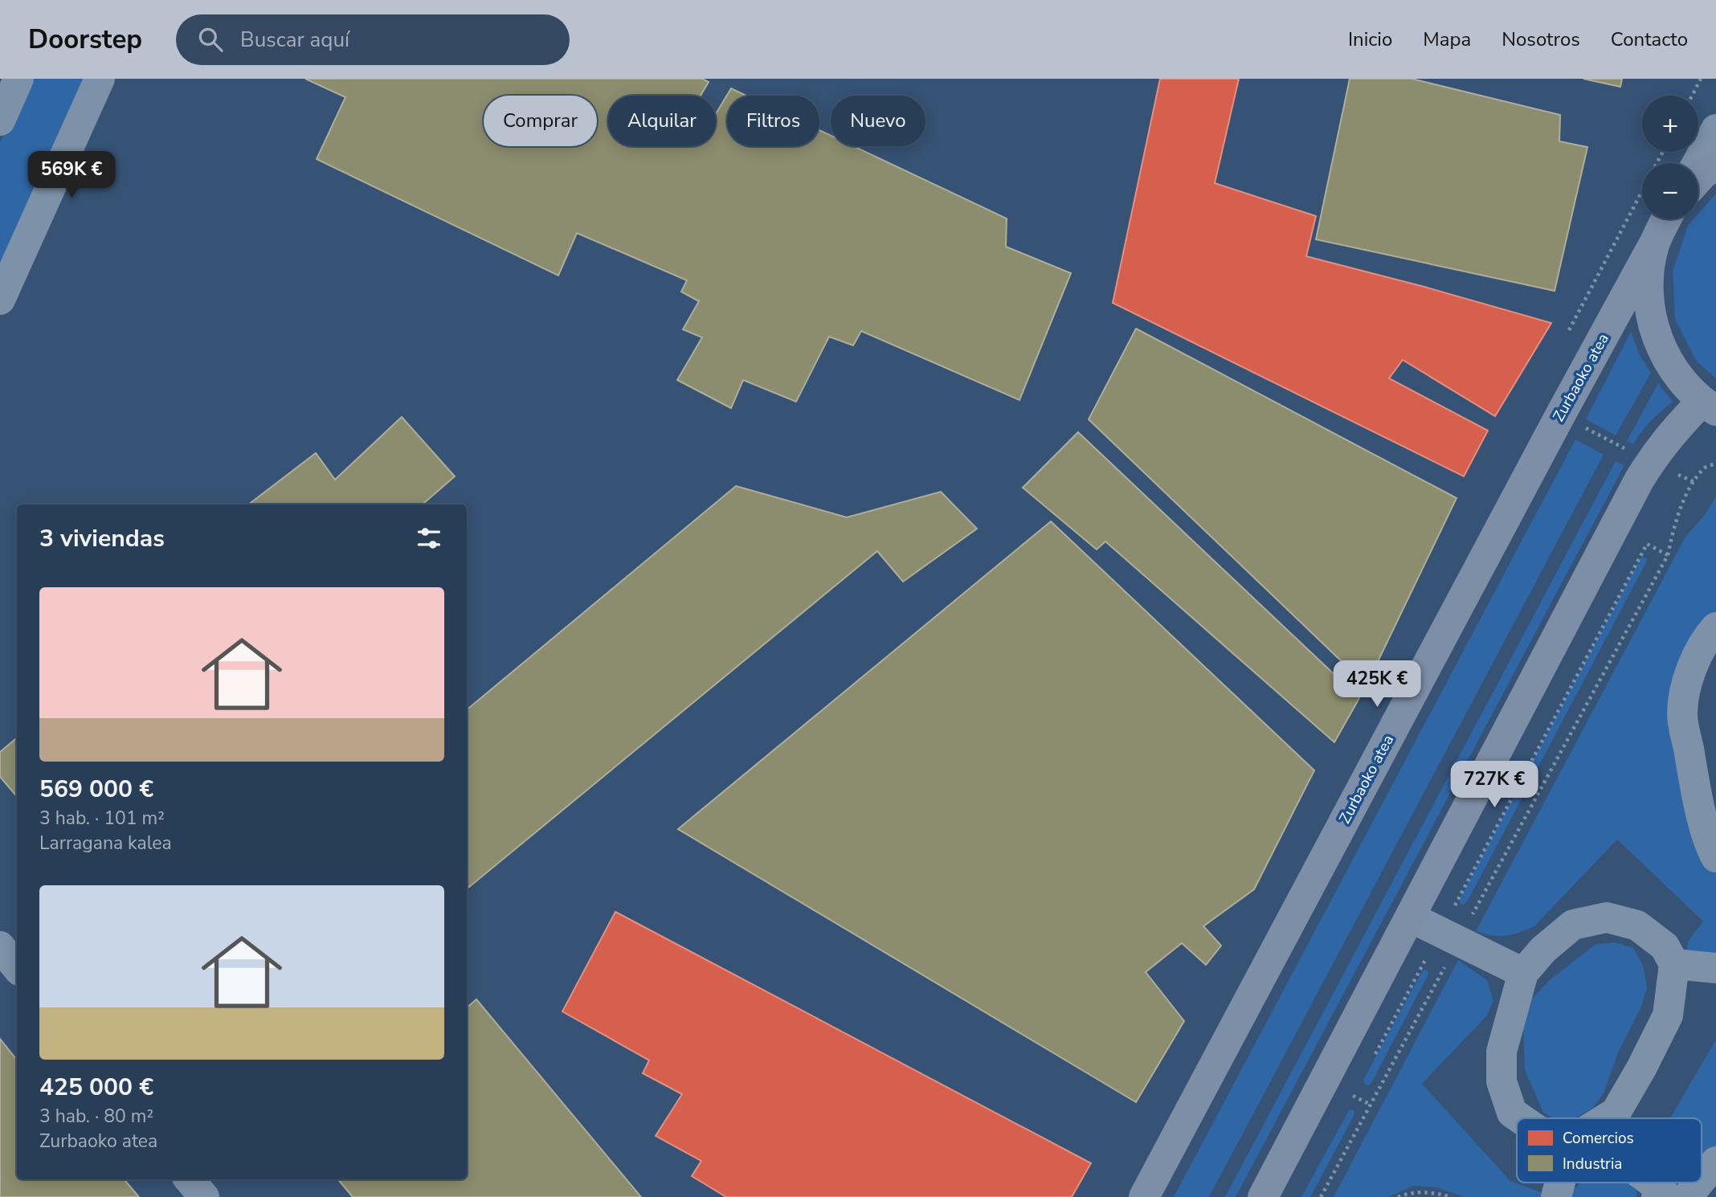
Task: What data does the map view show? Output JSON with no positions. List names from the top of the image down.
{
  "streets": {
    "main road": ["Zurbaoko atea"]
  },
  "legend": ["Comercios", "Industria"],
  "page": {
    "header": "Doorstep",
    "search": "Buscar aquí",
    "nav": [
      "Inicio",
      "Mapa",
      "Nosotros",
      "Contacto"
    ],
    "map_buttons": ["+", "−"],
    "chip": [
      "Comprar",
      "Alquilar",
      "Filtros",
      "Nuevo"
    ],
    "price": ["569K €", "425K €", "727K €"],
    "heading": "3 viviendas",
    "list": [
      {
        "name": "569 000 €",
        "note": "3 hab. · 101 m² · Larragana kalea"
      },
      {
        "name": "425 000 €",
        "note": "3 hab. · 80 m² · Zurbaoko atea"
      }
    ]
  }
}
